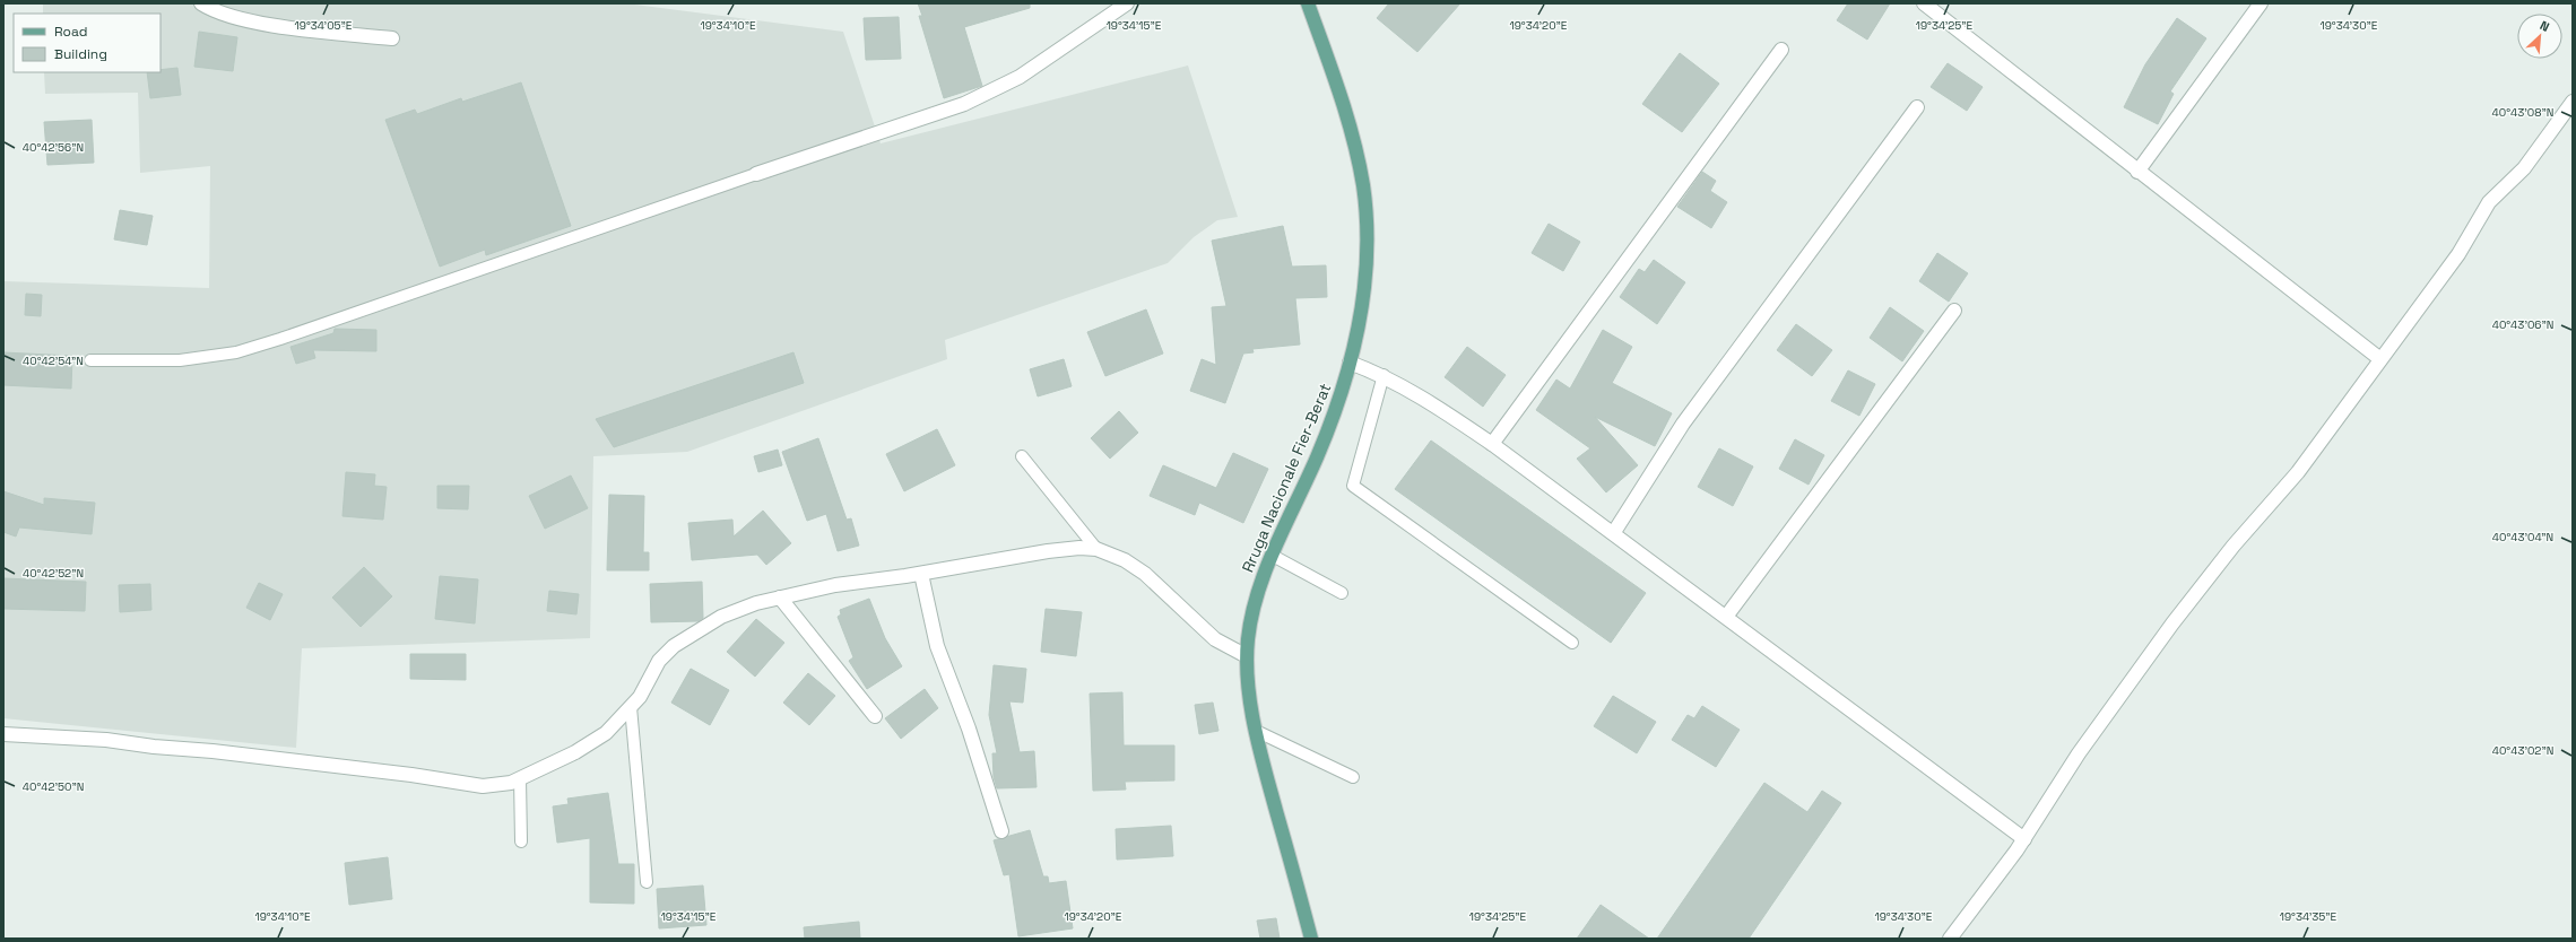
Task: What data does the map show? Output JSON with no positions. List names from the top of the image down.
{
  "streets": {
    "main road": ["Rruga Nacionale Fier-Berat"]
  },
  "legend": ["Road", "Building"],
  "north": "top right",
  "coordinates": [
    "19°34'05\"E",
    "19°34'10\"E",
    "19°34'15\"E",
    "19°34'20\"E",
    "19°34'25\"E",
    "19°34'30\"E",
    "40°43'08\"N",
    "40°42'56\"N",
    "40°43'06\"N",
    "40°42'54\"N",
    "40°43'04\"N",
    "40°42'52\"N",
    "40°43'02\"N",
    "40°42'50\"N",
    "19°34'35\"E"
  ]
}
